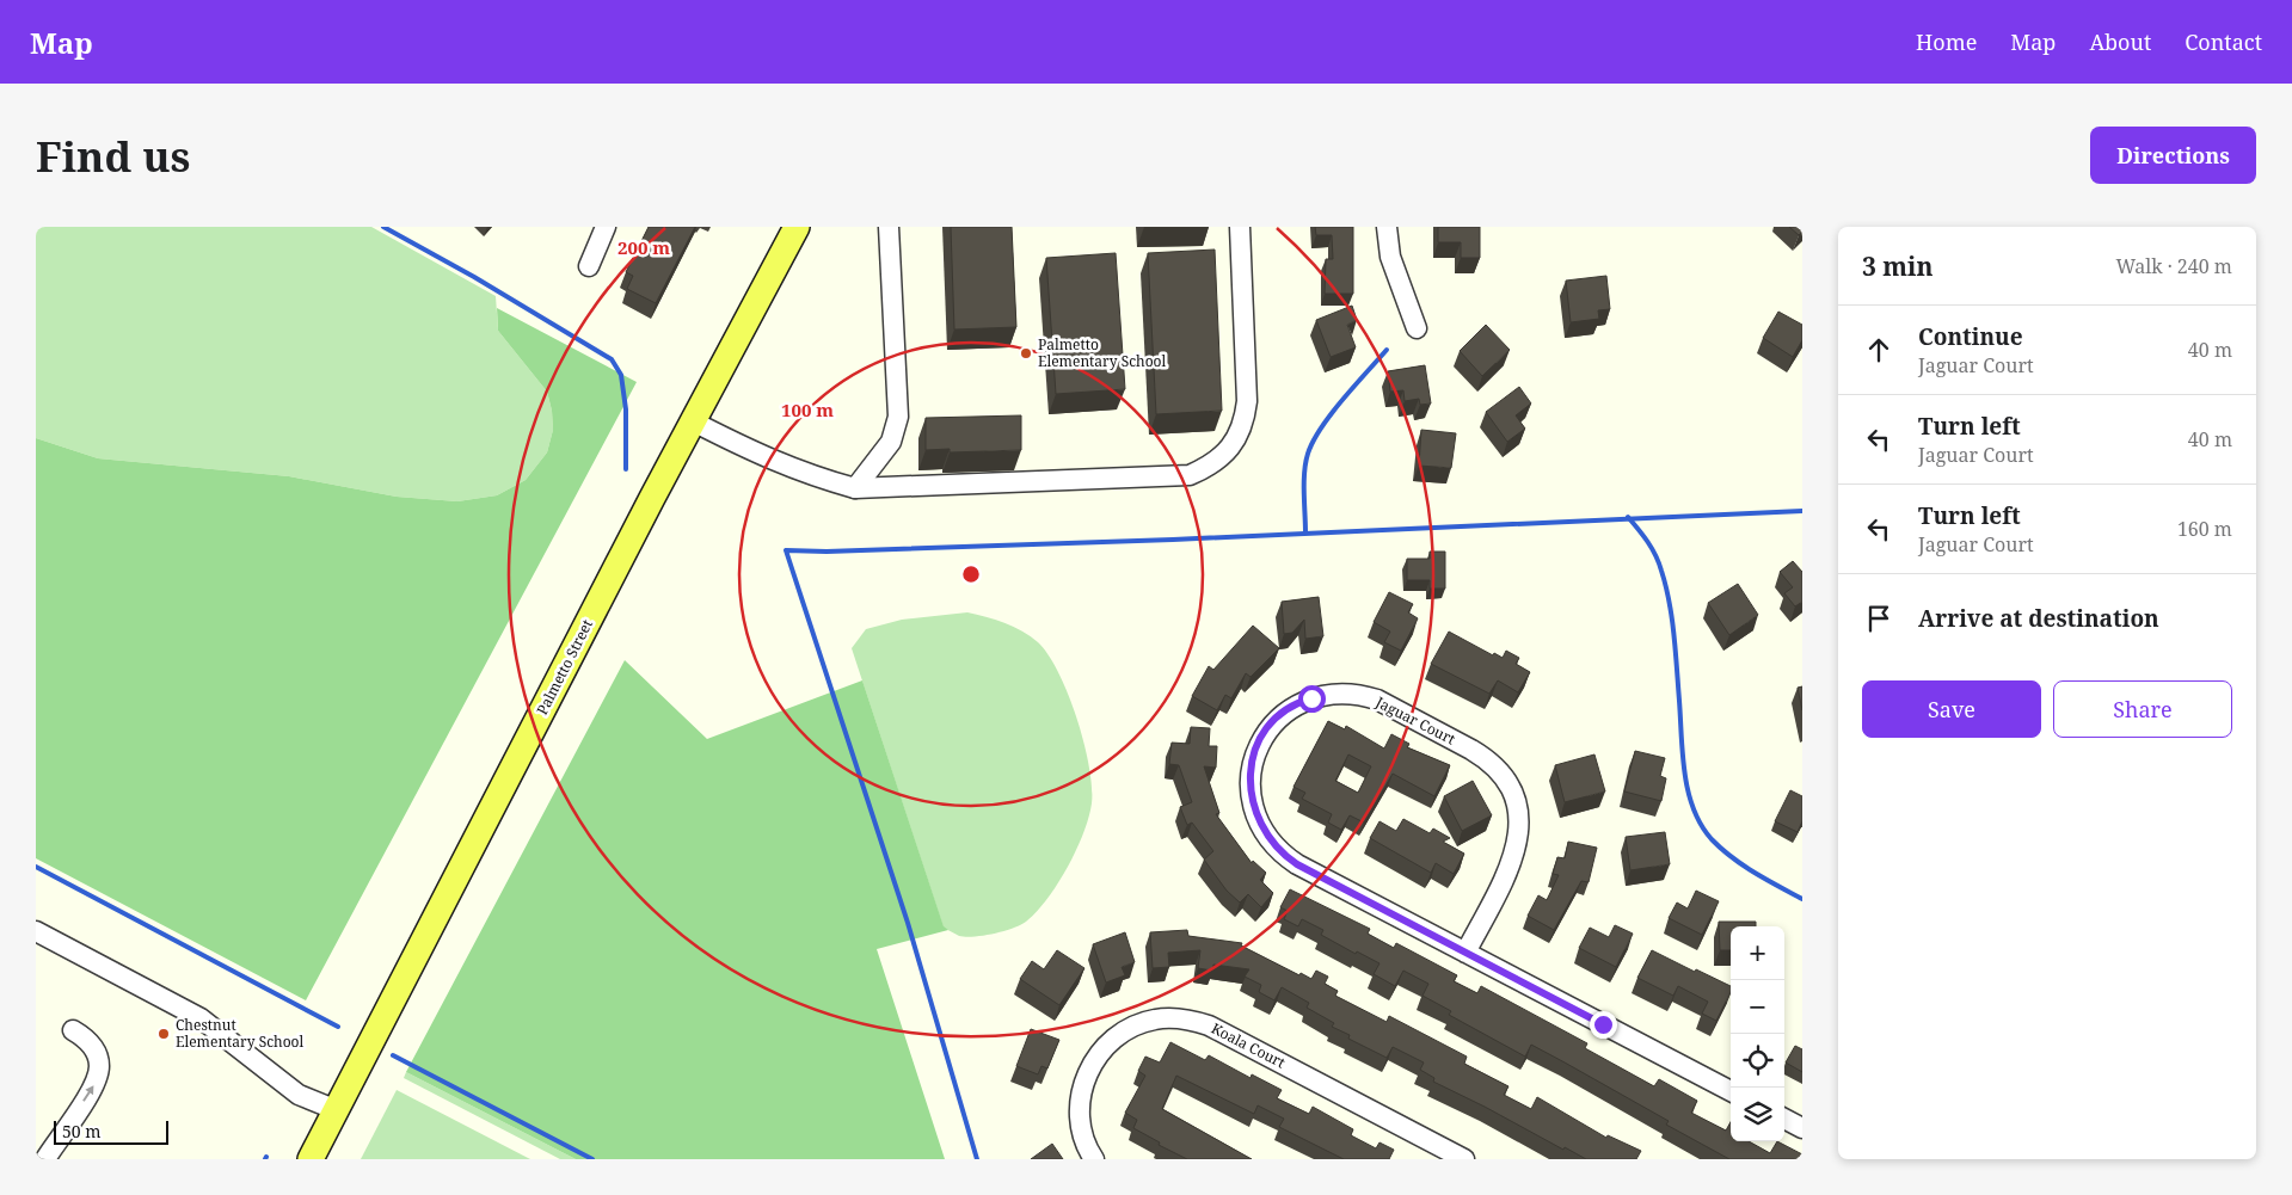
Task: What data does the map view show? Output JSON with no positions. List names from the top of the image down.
{
  "streets": {
    "main road": ["Palmetto Street"],
    "street": ["Jaguar Court", "Koala Court"]
  },
  "places": ["Palmetto Elementary School", "Chestnut Elementary School"],
  "scale_bar": "50 m",
  "page": {
    "header": "Map",
    "nav": [
      "Home",
      "Map",
      "About",
      "Contact"
    ],
    "buttons": [
      "Directions",
      ["Save", "Share"]
    ],
    "title": "Find us",
    "heading": ["3 min", "Walk · 240 m"],
    "list": [
      ["Continue", "Jaguar Court", "40 m"],
      ["Turn left", "Jaguar Court", "40 m"],
      ["Turn left", "Jaguar Court", "160 m"],
      "Arrive at destination"
    ],
    "map_buttons": ["+", "−"],
    "scale": "50 m"
  },
  "rings": ["200 m", "100 m"]
}
